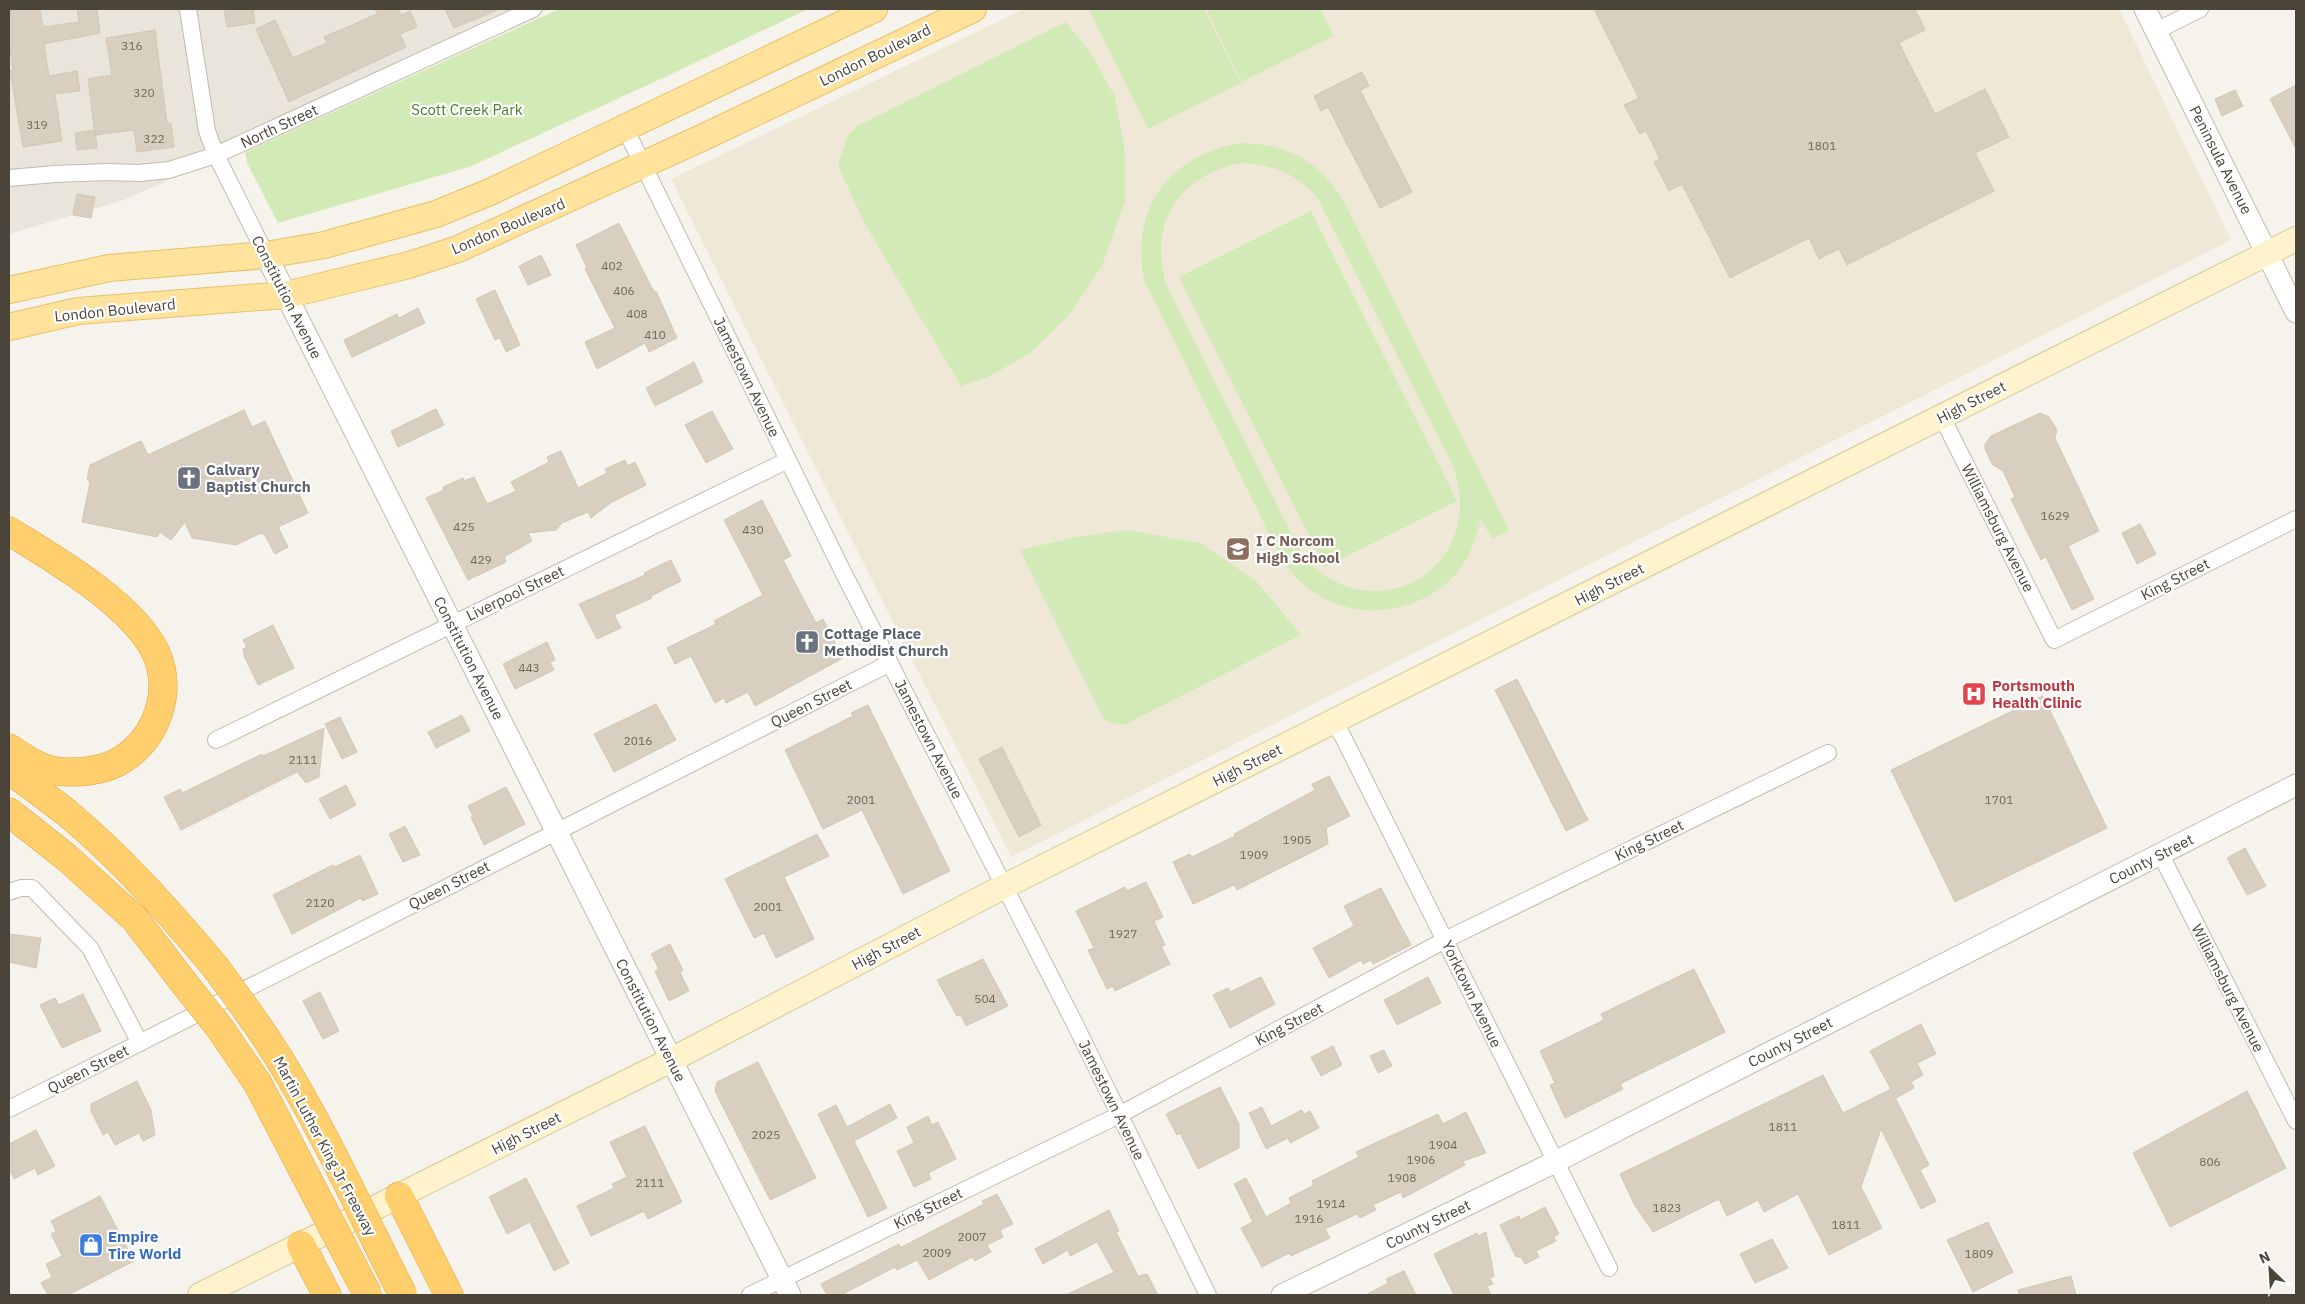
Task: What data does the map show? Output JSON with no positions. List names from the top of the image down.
{
  "streets": {
    "highway": ["Martin Luther King Jr Freeway"],
    "main road": ["London Boulevard", "High Street"],
    "street": [
      "North Street",
      "Peninsula Avenue",
      "Constitution Avenue",
      "Jamestown Avenue",
      "Williamsburg Avenue",
      "King Street",
      "Liverpool Street",
      "Queen Street",
      "County Street",
      "Yorktown Avenue"
    ]
  },
  "crossings": [
    ["London Boulevard", "Constitution Avenue"],
    ["London Boulevard", "Jamestown Avenue"],
    ["North Street", "Constitution Avenue"],
    ["Peninsula Avenue", "High Street"],
    ["Constitution Avenue", "High Street"],
    ["Constitution Avenue", "King Street"],
    ["Constitution Avenue", "Liverpool Street"],
    ["Constitution Avenue", "Queen Street"],
    ["Jamestown Avenue", "High Street"],
    ["Jamestown Avenue", "King Street"],
    ["Jamestown Avenue", "Liverpool Street"],
    ["Jamestown Avenue", "Queen Street"],
    ["High Street", "Williamsburg Avenue"],
    ["High Street", "Yorktown Avenue"],
    ["Williamsburg Avenue", "King Street"],
    ["Williamsburg Avenue", "County Street"],
    ["King Street", "Yorktown Avenue"],
    ["County Street", "Yorktown Avenue"]
  ],
  "parks": ["Scott Creek Park"],
  "places": {
    "church": ["Calvary Baptist Church", "Cottage Place Methodist Church"],
    "school or university": ["I C Norcom High School"],
    "hospital": ["Portsmouth Health Clinic"],
    "shop": ["Empire Tire World"]
  },
  "house_numbers": [
    "316",
    "320",
    "319",
    "322",
    "1801",
    "402",
    "406",
    "408",
    "410",
    "1629",
    "425",
    "430",
    "429",
    "443",
    "2016",
    "2111",
    "2001",
    "1701",
    "1905",
    "1909",
    "2120",
    "2001",
    "1927",
    "504",
    "1811",
    "2025",
    "1904",
    "1906",
    "806",
    "1908",
    "2111",
    "1914",
    "1823",
    "1916",
    "1811",
    "2007",
    "2009",
    "1809"
  ],
  "north": "top left"
}
